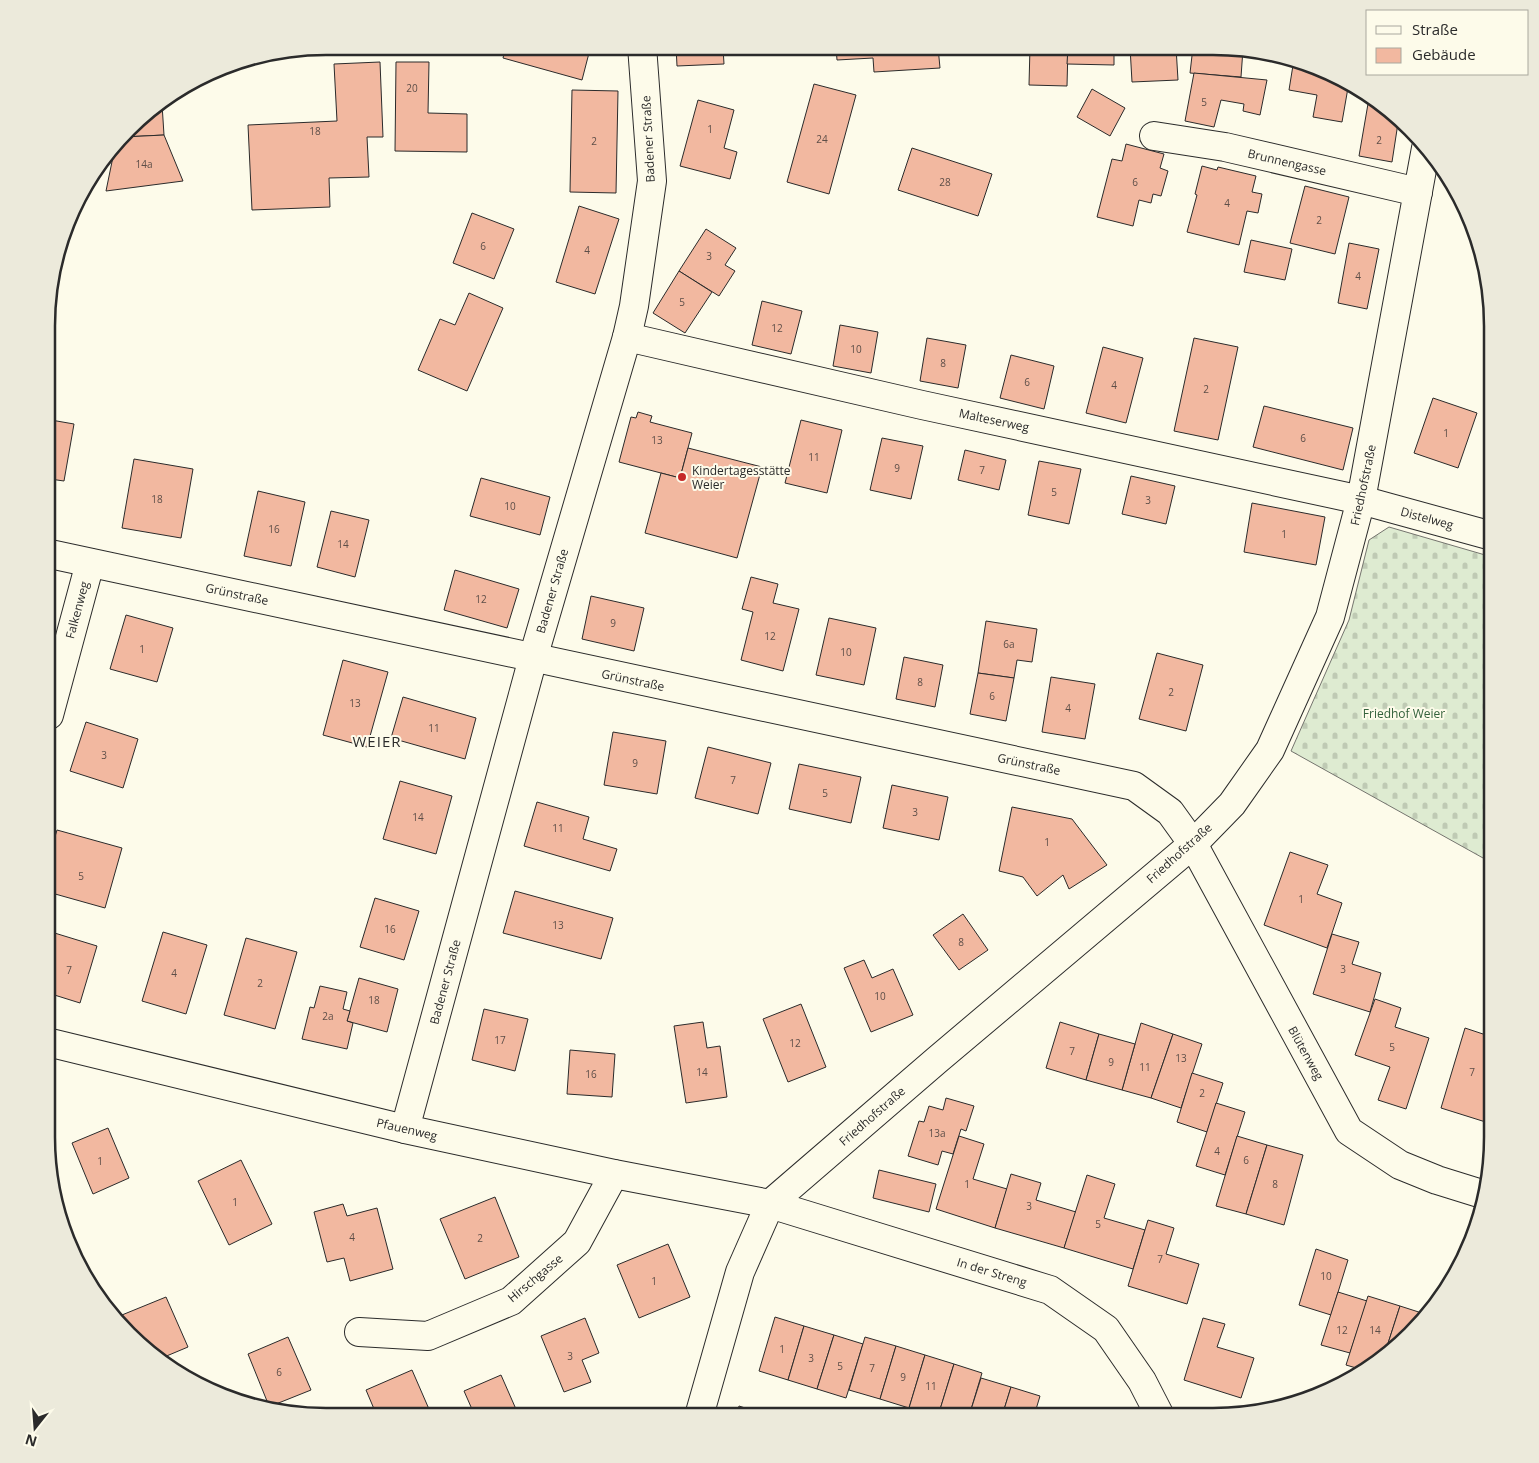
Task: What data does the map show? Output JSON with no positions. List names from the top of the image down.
{
  "streets": {
    "street": [
      "Badener Straße",
      "Brunnengasse",
      "Malteserweg",
      "Friedhofstraße",
      "Distelweg",
      "Grünstraße",
      "Falkenweg",
      "Blütenweg",
      "Pfauenweg",
      "In der Streng",
      "Hirschgasse"
    ]
  },
  "crossings": [
    ["Badener Straße", "Malteserweg"],
    ["Badener Straße", "Grünstraße"],
    ["Badener Straße", "Pfauenweg"],
    ["Brunnengasse", "Friedhofstraße"],
    ["Malteserweg", "Friedhofstraße"],
    ["Malteserweg", "Distelweg"],
    ["Friedhofstraße", "Distelweg"],
    ["Friedhofstraße", "Grünstraße"],
    ["Friedhofstraße", "Blütenweg"],
    ["Friedhofstraße", "Pfauenweg"],
    ["Friedhofstraße", "In der Streng"],
    ["Grünstraße", "Falkenweg"],
    ["Grünstraße", "Blütenweg"],
    ["Pfauenweg", "In der Streng"],
    ["Pfauenweg", "Hirschgasse"]
  ],
  "districts": ["WEIER"],
  "parks": ["Friedhof Weier"],
  "places": ["Kindertagesstätte Weier"],
  "house_numbers": [
    "20",
    "5",
    "1",
    "18",
    "24",
    "2",
    "2",
    "14a",
    "28",
    "6",
    "4",
    "2",
    "6",
    "4",
    "3",
    "4",
    "5",
    "12",
    "10",
    "8",
    "6",
    "4",
    "2",
    "1",
    "6",
    "13",
    "11",
    "9",
    "7",
    "5",
    "18",
    "3",
    "10",
    "16",
    "1",
    "14",
    "12",
    "9",
    "12",
    "6a",
    "1",
    "10",
    "8",
    "2",
    "6",
    "13",
    "4",
    "11",
    "3",
    "9",
    "7",
    "5",
    "3",
    "14",
    "11",
    "1",
    "5",
    "1",
    "13",
    "16",
    "8",
    "3",
    "7",
    "4",
    "2",
    "10",
    "18",
    "2a",
    "17",
    "12",
    "5",
    "7",
    "13",
    "9",
    "11",
    "14",
    "7",
    "16",
    "2",
    "13a",
    "4",
    "6",
    "1",
    "1",
    "8",
    "1",
    "3",
    "5",
    "4",
    "2",
    "7",
    "10",
    "1",
    "12",
    "14",
    "1",
    "3",
    "3",
    "5",
    "7",
    "6",
    "9",
    "11"
  ],
  "legend": ["Straße", "Gebäude"],
  "north": "bottom"
}
